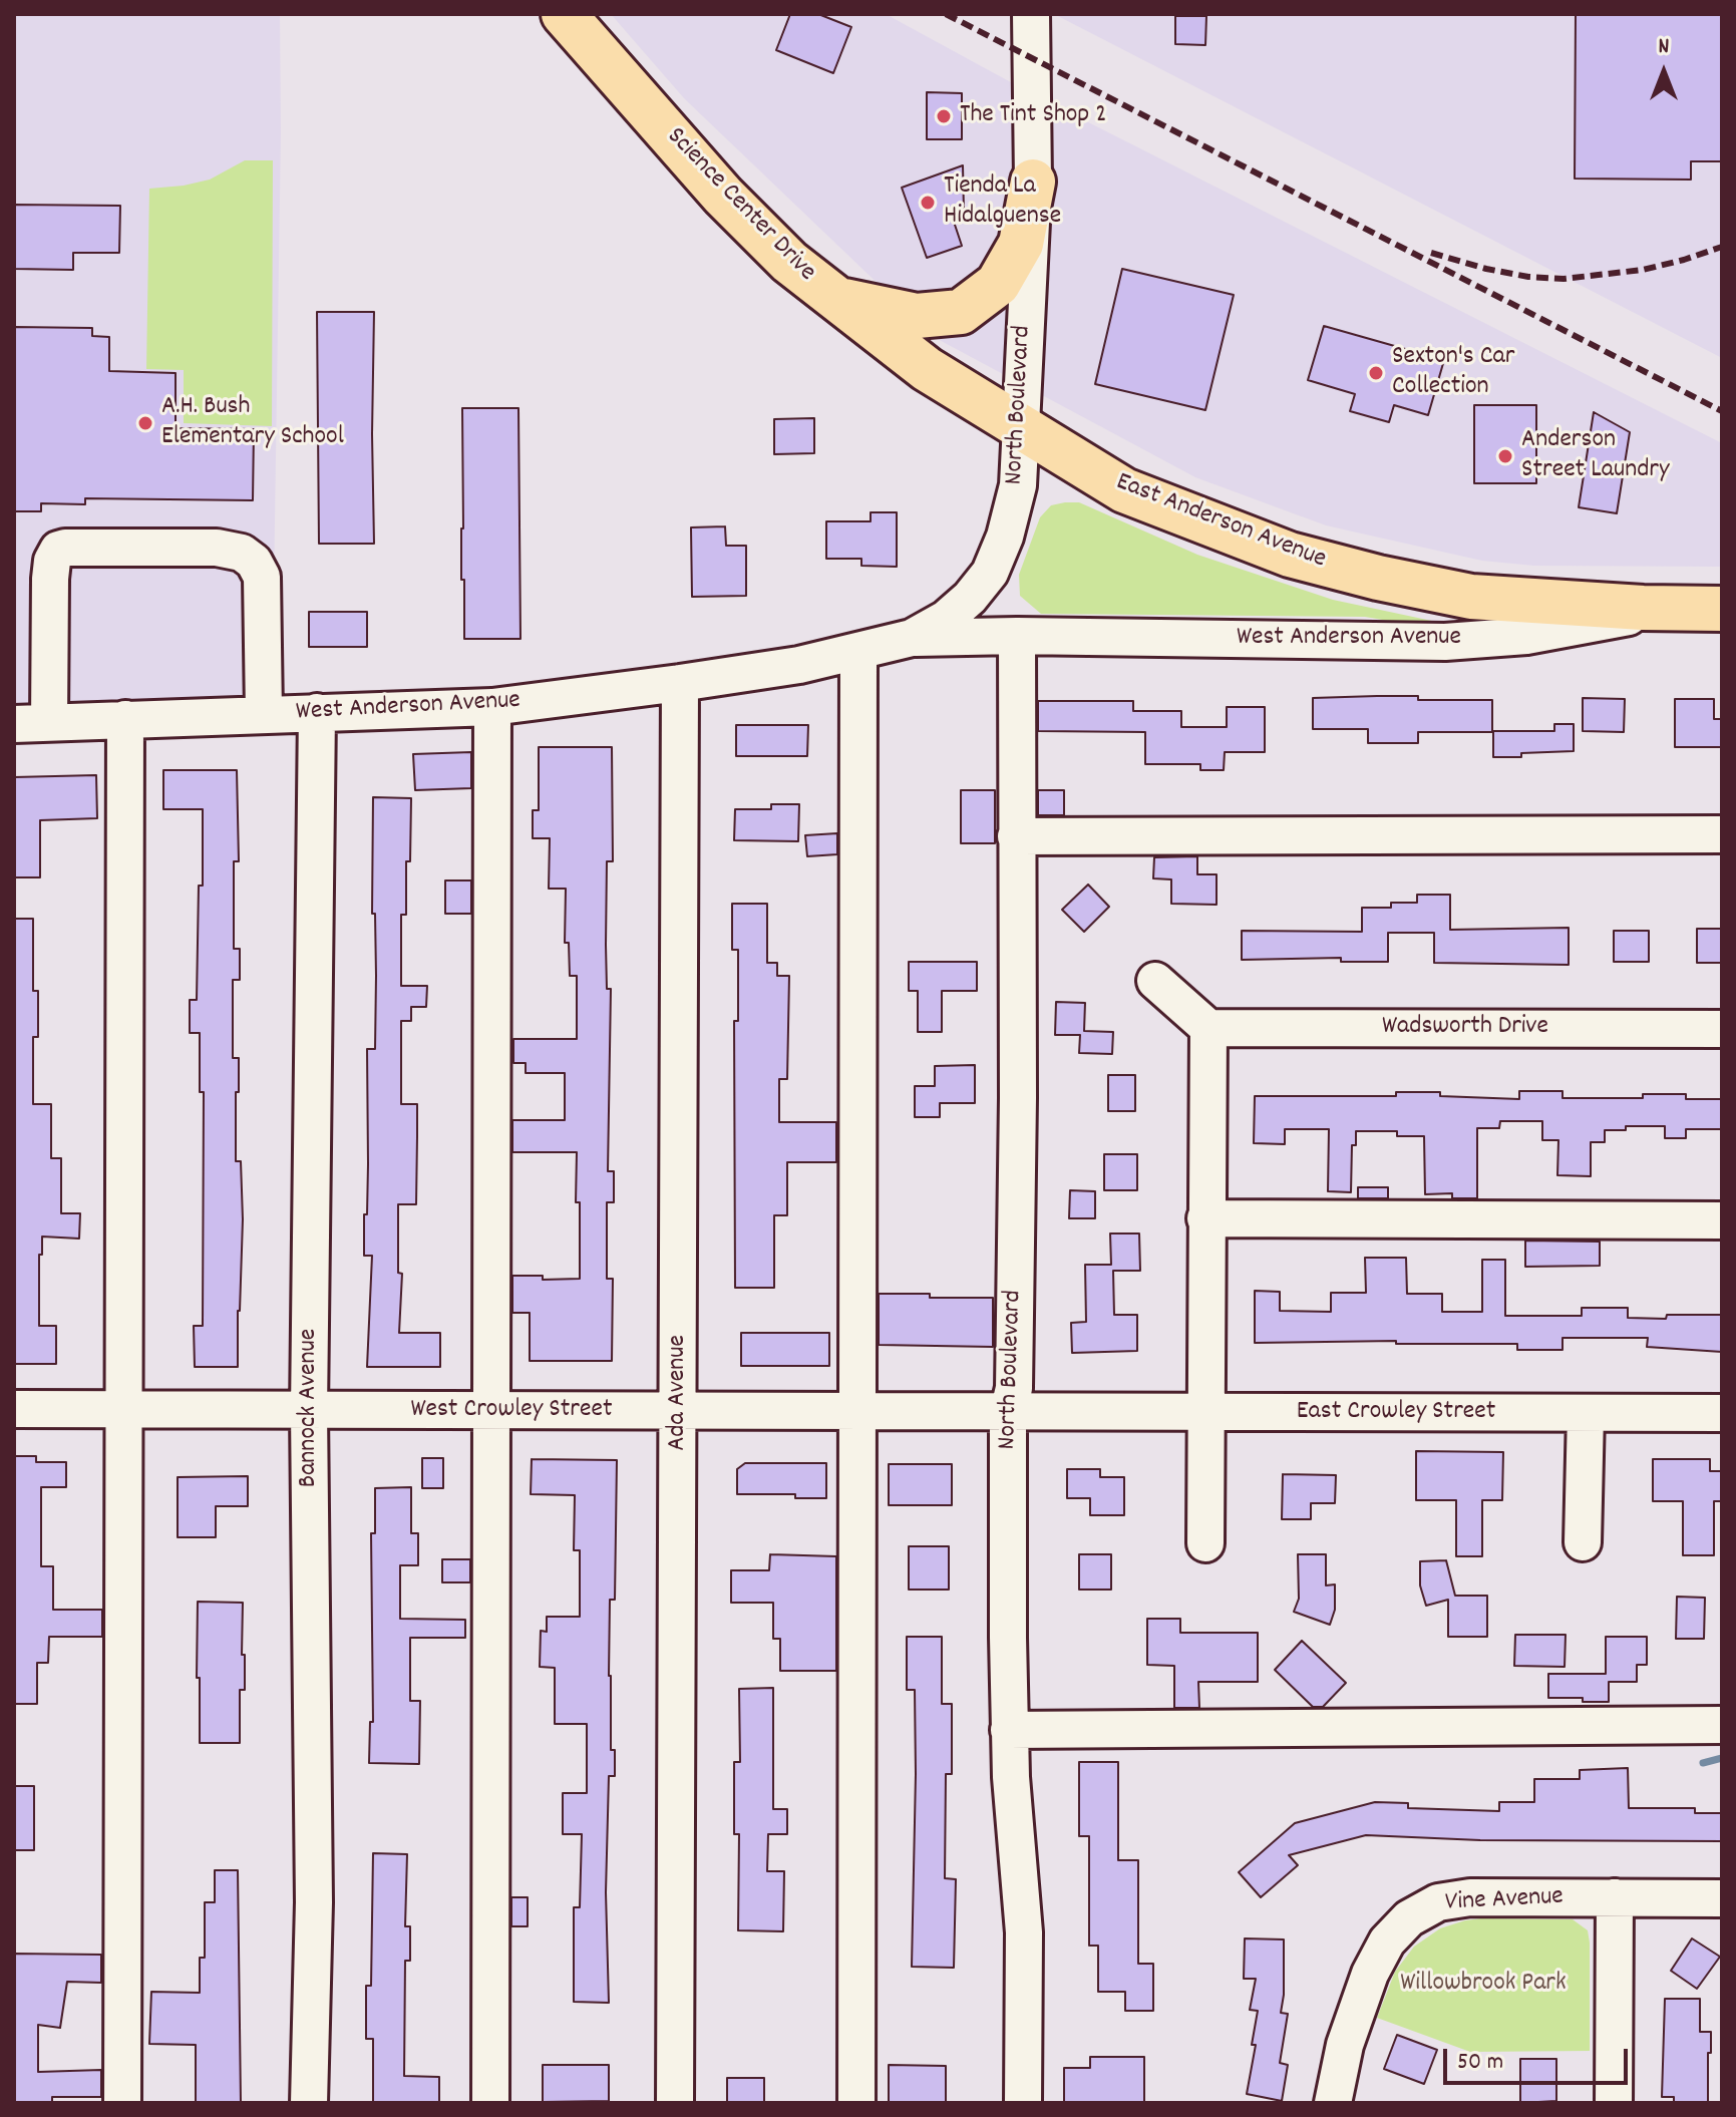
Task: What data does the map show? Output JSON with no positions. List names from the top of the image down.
{
  "streets": {
    "main road": ["Science Center Drive", "East Anderson Avenue"],
    "street": [
      "North Boulevard",
      "West Anderson Avenue",
      "Wadsworth Drive",
      "Ada Avenue",
      "Bannock Avenue",
      "West Crowley Street",
      "East Crowley Street",
      "Vine Avenue"
    ]
  },
  "crossings": [
    ["Science Center Drive", "North Boulevard"],
    ["Science Center Drive", "East Anderson Avenue"],
    ["North Boulevard", "East Anderson Avenue"],
    ["North Boulevard", "West Anderson Avenue"],
    ["North Boulevard", "West Crowley Street"],
    ["North Boulevard", "East Crowley Street"],
    ["East Anderson Avenue", "West Anderson Avenue"],
    ["West Anderson Avenue", "Ada Avenue"],
    ["West Anderson Avenue", "Bannock Avenue"],
    ["Ada Avenue", "West Crowley Street"],
    ["Bannock Avenue", "West Crowley Street"],
    ["West Crowley Street", "East Crowley Street"]
  ],
  "parks": ["Willowbrook Park"],
  "places": [
    "The Tint Shop 2",
    "Tienda La Hidalguense",
    "Sexton's Car Collection",
    "A.H. Bush Elementary School",
    "Anderson Street Laundry"
  ],
  "scale_bar": "50 m",
  "north": "top"
}
